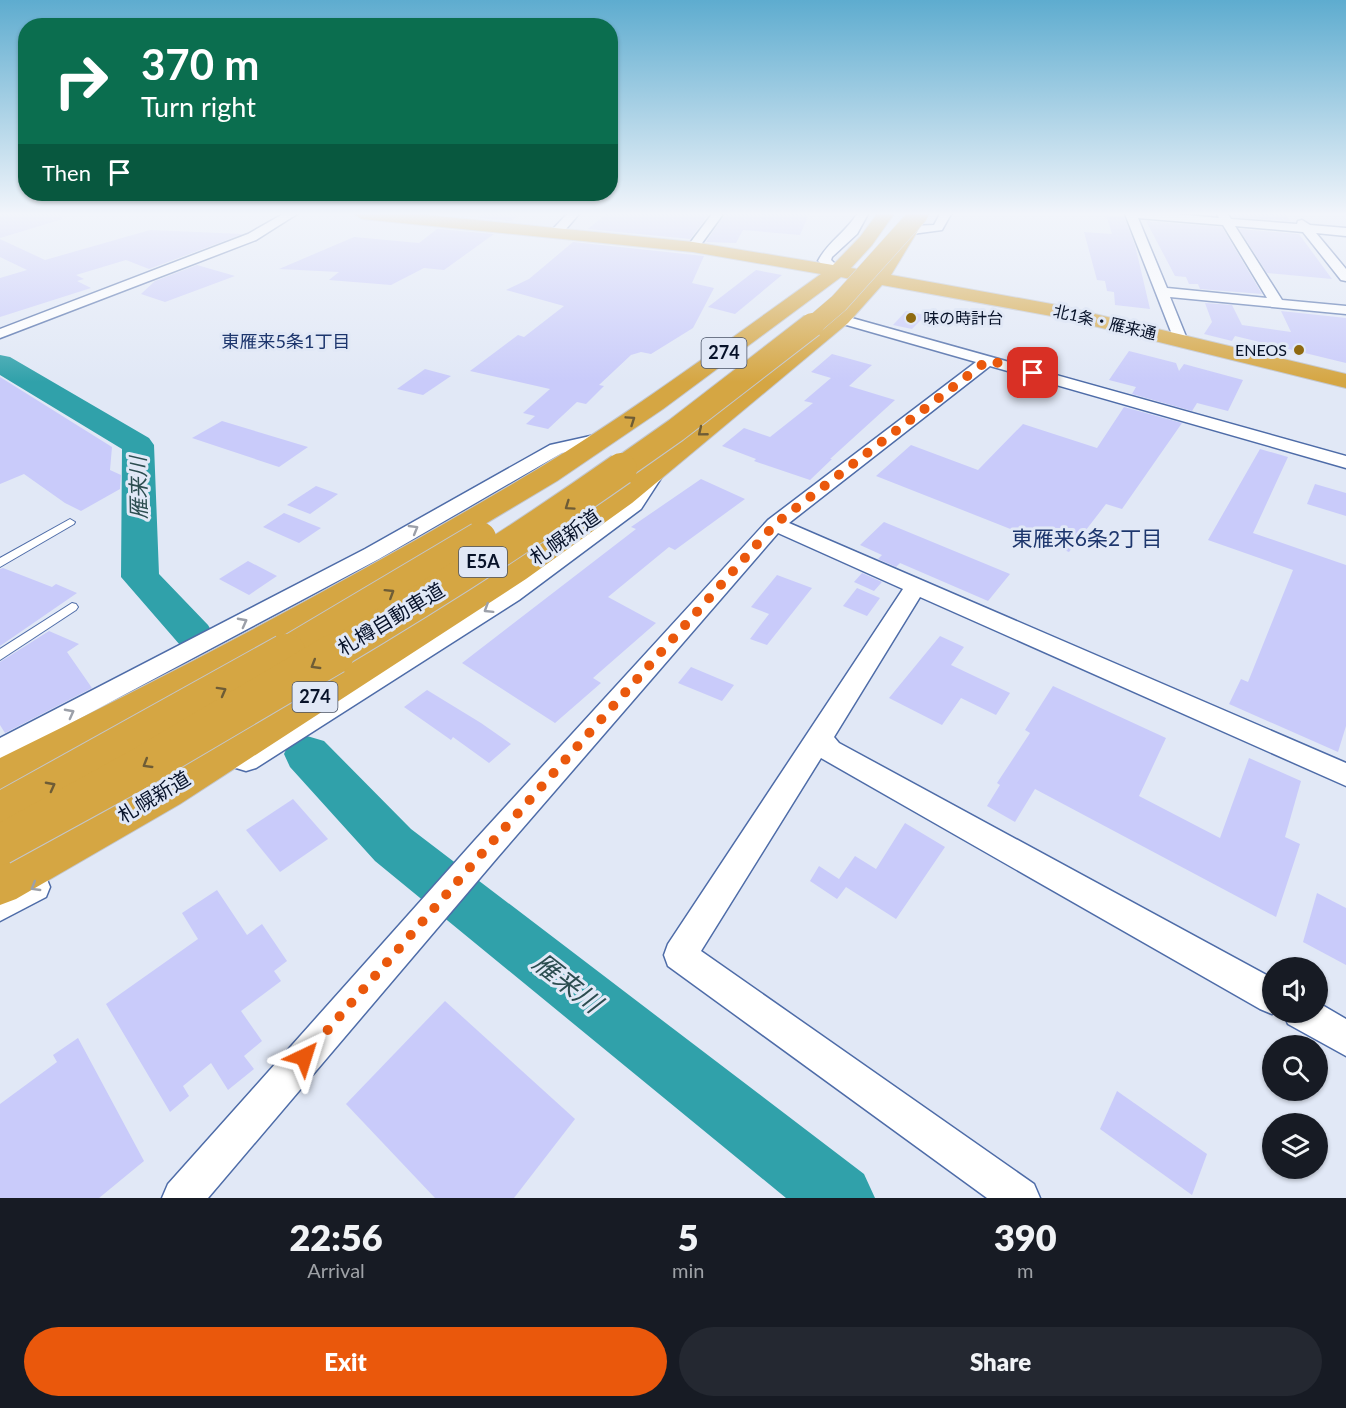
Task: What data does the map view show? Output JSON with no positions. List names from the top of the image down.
{
  "streets": {
    "highway": [
      "北1条・雁来通",
      "274",
      "札幌新道",
      "E5A",
      "札樽自動車道"
    ]
  },
  "crossings": [
    ["北1条・雁来通", "274"],
    ["北1条・雁来通", "札幌新道"]
  ],
  "districts": ["東雁来5条1丁目", "東雁来6条2丁目"],
  "water": ["雁来川"],
  "places": ["味の時計台", "ENEOS"],
  "page": {
    "turn": ["370 m", "Turn right"],
    "then": "Then",
    "eta": [
      "22:56",
      "Arrival",
      "5",
      "min",
      "390",
      "m"
    ],
    "buttons": ["Exit", "Share"]
  }
}
